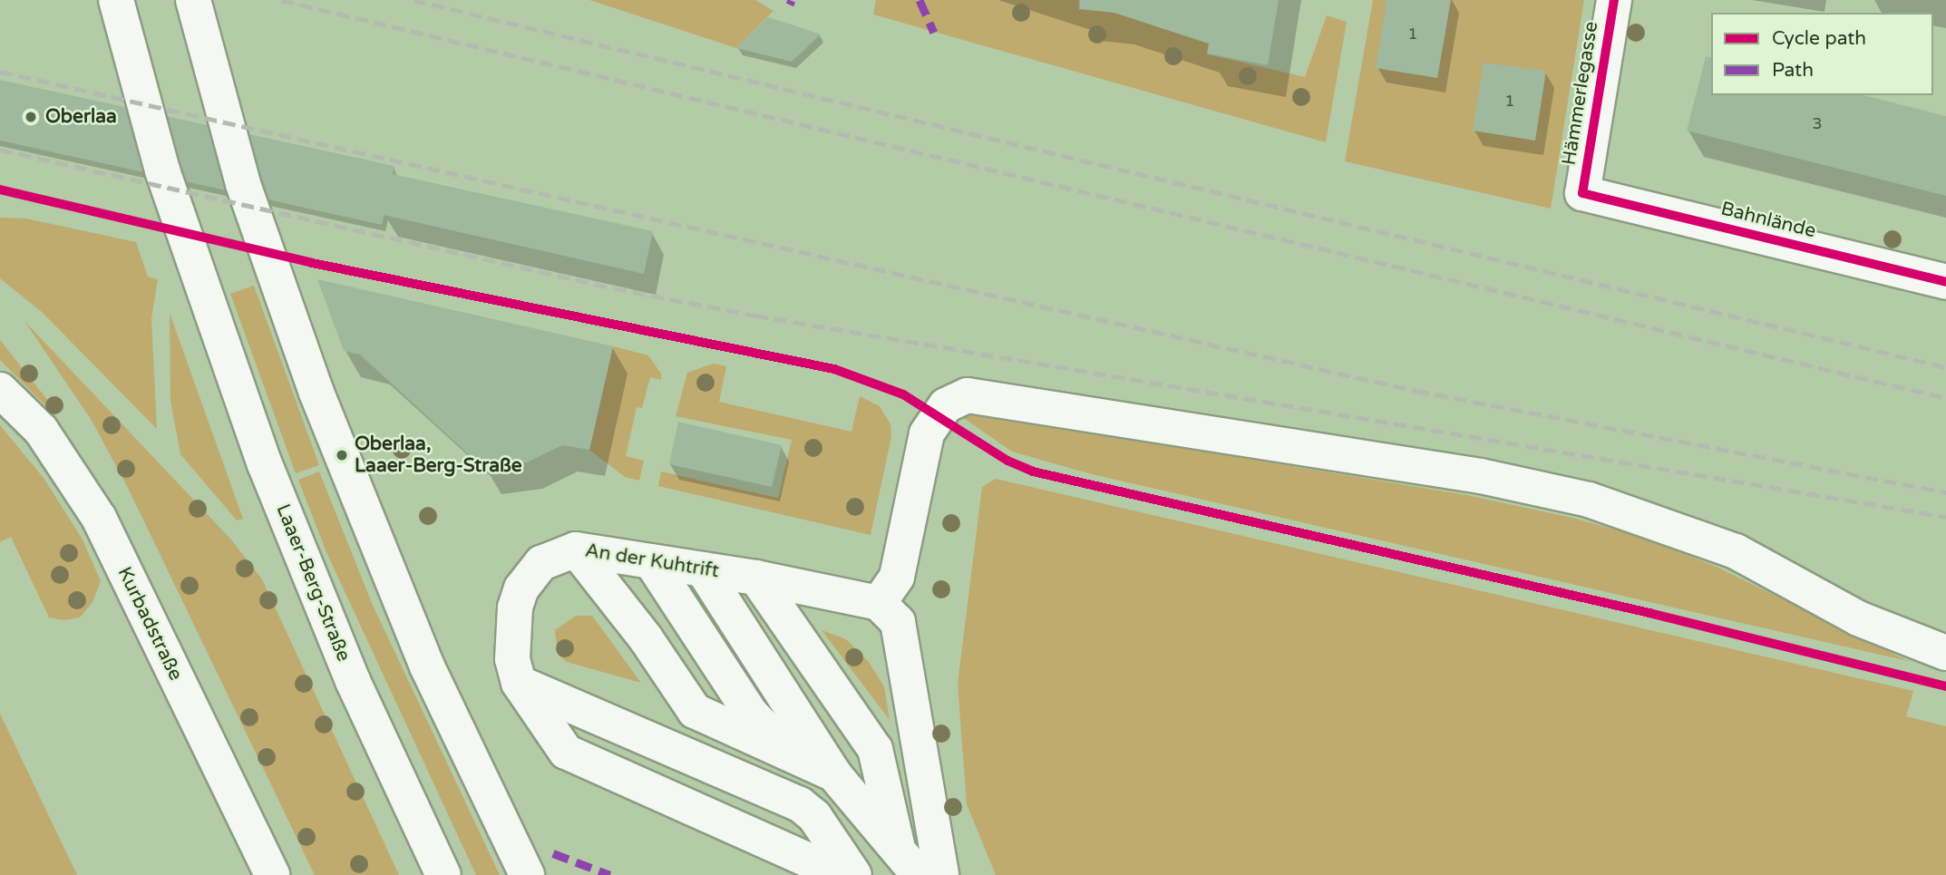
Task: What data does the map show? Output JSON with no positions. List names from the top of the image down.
{
  "streets": {
    "main road": [
      "Hämmerlegasse",
      "Bahnlände",
      "An der Kuhtrift",
      "Laaer-Berg-Straße",
      "Kurbadstraße"
    ]
  },
  "crossings": [
    ["Hämmerlegasse", "Bahnlände"]
  ],
  "places": ["Oberlaa", "Oberlaa, Laaer-Berg-Straße"],
  "house_numbers": ["1", "1", "3"],
  "legend": ["Cycle path", "Path"]
}
